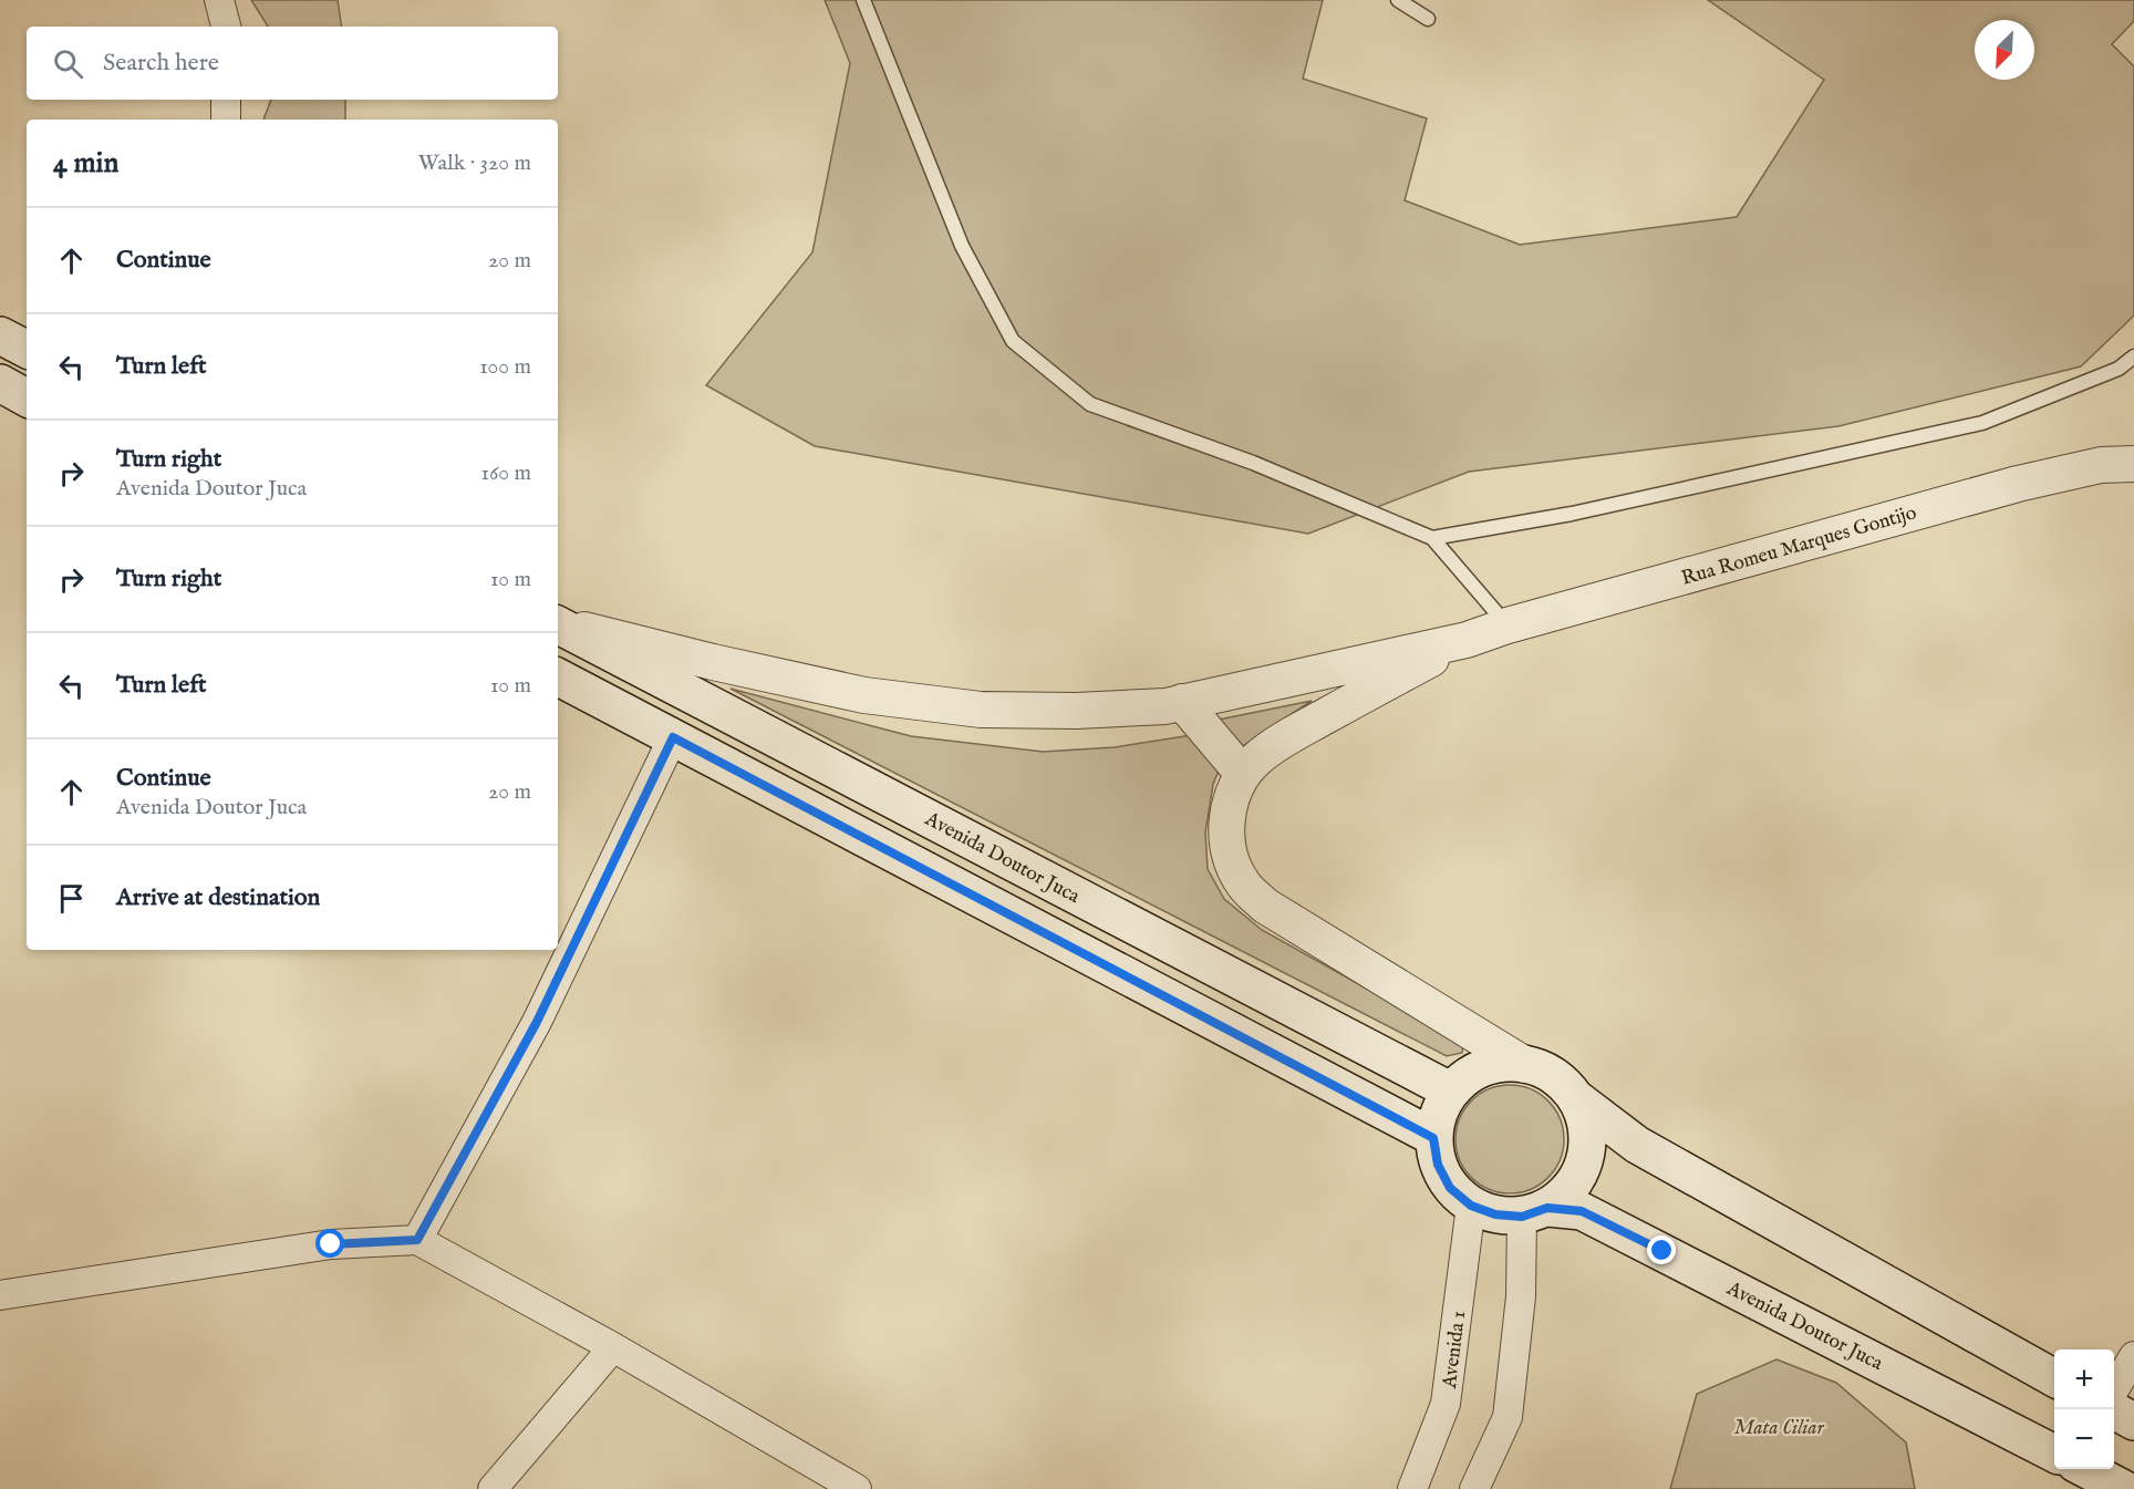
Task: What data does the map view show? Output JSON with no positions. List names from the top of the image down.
{
  "streets": {
    "main road": ["Avenida Doutor Juca"],
    "street": ["Rua Romeu Marques Gontijo", "Avenida 1"]
  },
  "crossings": [
    ["Avenida Doutor Juca", "Avenida 1"]
  ],
  "parks": ["Mata Ciliar"],
  "north": "bottom left",
  "page": {
    "search": "Search here",
    "heading": ["4 min", "Walk · 320 m"],
    "list": [
      ["Continue", "20 m"],
      ["Turn left", "100 m"],
      ["Turn right", "Avenida Doutor Juca", "160 m"],
      ["Turn right", "10 m"],
      ["Turn left", "10 m"],
      ["Continue", "Avenida Doutor Juca", "20 m"],
      "Arrive at destination"
    ],
    "map_buttons": ["+", "−"]
  }
}
